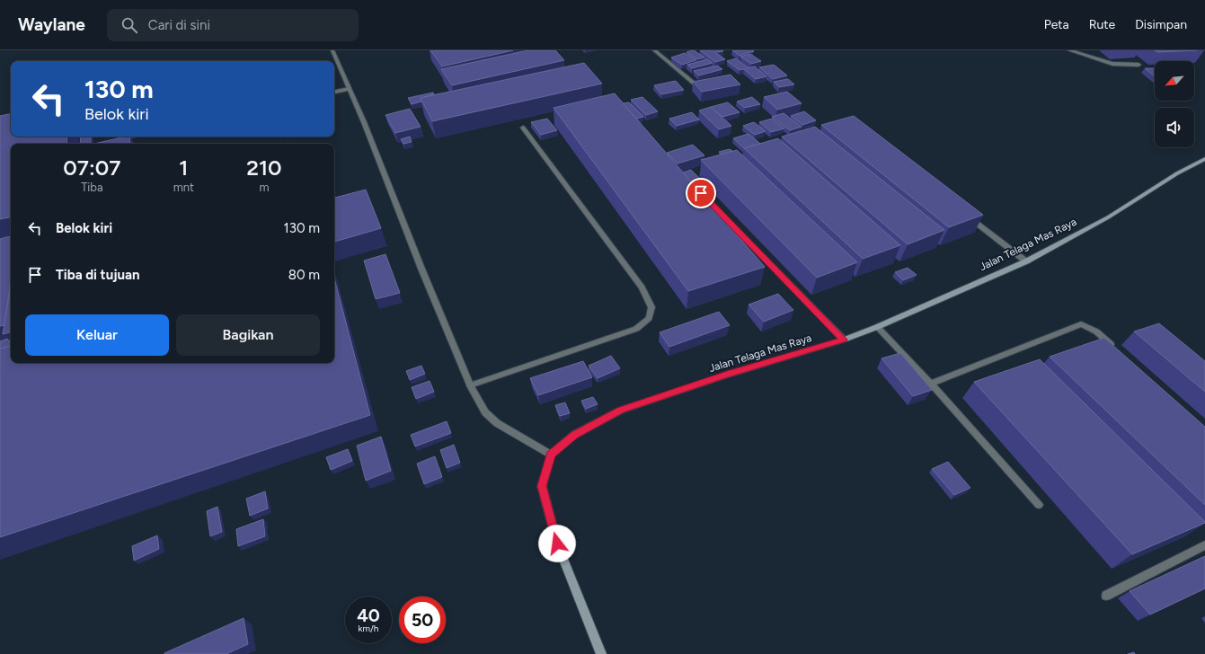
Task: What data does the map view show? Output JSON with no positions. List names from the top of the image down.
{
  "streets": {
    "main road": ["Jalan Telaga Mas Raya"]
  },
  "north": "bottom left",
  "page": {
    "header": "Waylane",
    "search": "Cari di sini",
    "nav": ["Peta", "Rute", "Disimpan"],
    "turn": ["130 m", "Belok kiri"],
    "eta": [
      "07:07",
      "Tiba",
      "1",
      "mnt",
      "210",
      "m"
    ],
    "list": [
      {
        "name": "Belok kiri",
        "value": "130 m"
      },
      {
        "name": "Tiba di tujuan",
        "value": "80 m"
      }
    ],
    "buttons": ["Keluar", "Bagikan"],
    "speed": "40 km/h",
    "limit": "50"
  }
}
